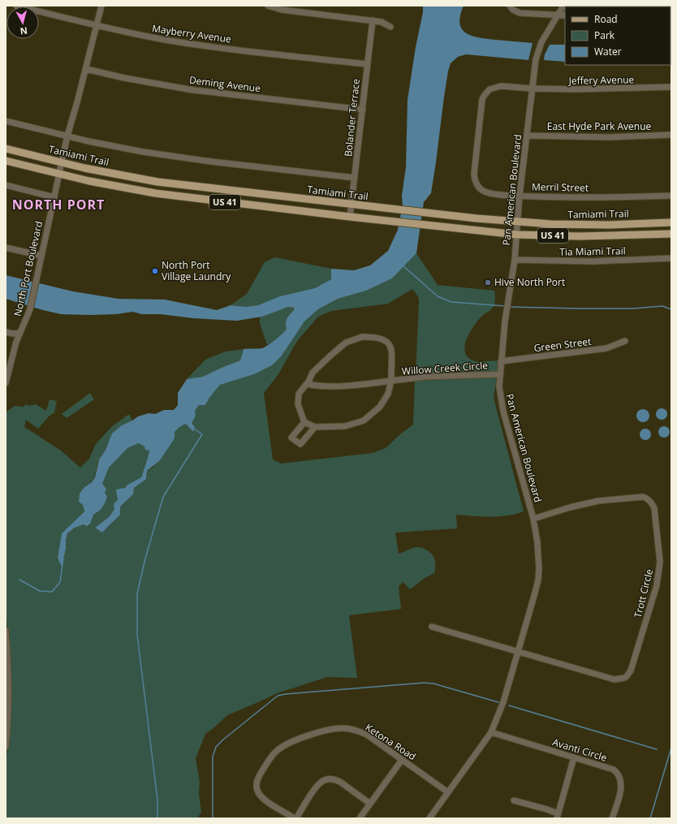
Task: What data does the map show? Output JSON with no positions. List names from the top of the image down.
{
  "streets": {
    "main road": ["Tamiami Trail", "US 41"],
    "street": [
      "Mayberry Avenue",
      "Jeffery Avenue",
      "Deming Avenue",
      "Bolander Terrace",
      "East Hyde Park Avenue",
      "Merril Street",
      "Pan American Boulevard",
      "Tia Miami Trail",
      "North Port Boulevard",
      "Green Street",
      "Willow Creek Circle",
      "Trott Circle",
      "Ketona Road",
      "Avanti Circle"
    ]
  },
  "crossings": [
    ["Mayberry Avenue", "Bolander Terrace"],
    ["Mayberry Avenue", "North Port Boulevard"],
    ["Jeffery Avenue", "Merril Street"],
    ["Jeffery Avenue", "Pan American Boulevard"],
    ["Deming Avenue", "Bolander Terrace"],
    ["Deming Avenue", "North Port Boulevard"],
    ["Bolander Terrace", "Tamiami Trail"],
    ["Bolander Terrace", "US 41"],
    ["East Hyde Park Avenue", "Pan American Boulevard"],
    ["Tamiami Trail", "Pan American Boulevard"],
    ["Tamiami Trail", "North Port Boulevard"],
    ["Merril Street", "Pan American Boulevard"],
    ["Pan American Boulevard", "US 41"],
    ["Pan American Boulevard", "Tia Miami Trail"],
    ["Pan American Boulevard", "Green Street"],
    ["Pan American Boulevard", "Willow Creek Circle"],
    ["Pan American Boulevard", "Trott Circle"],
    ["Pan American Boulevard", "Ketona Road"],
    ["Pan American Boulevard", "Avanti Circle"],
    ["US 41", "North Port Boulevard"]
  ],
  "districts": ["NORTH PORT"],
  "places": ["North Port Village Laundry", "Hive North Port"],
  "legend": ["Road", "Park", "Water"],
  "north": "bottom"
}
